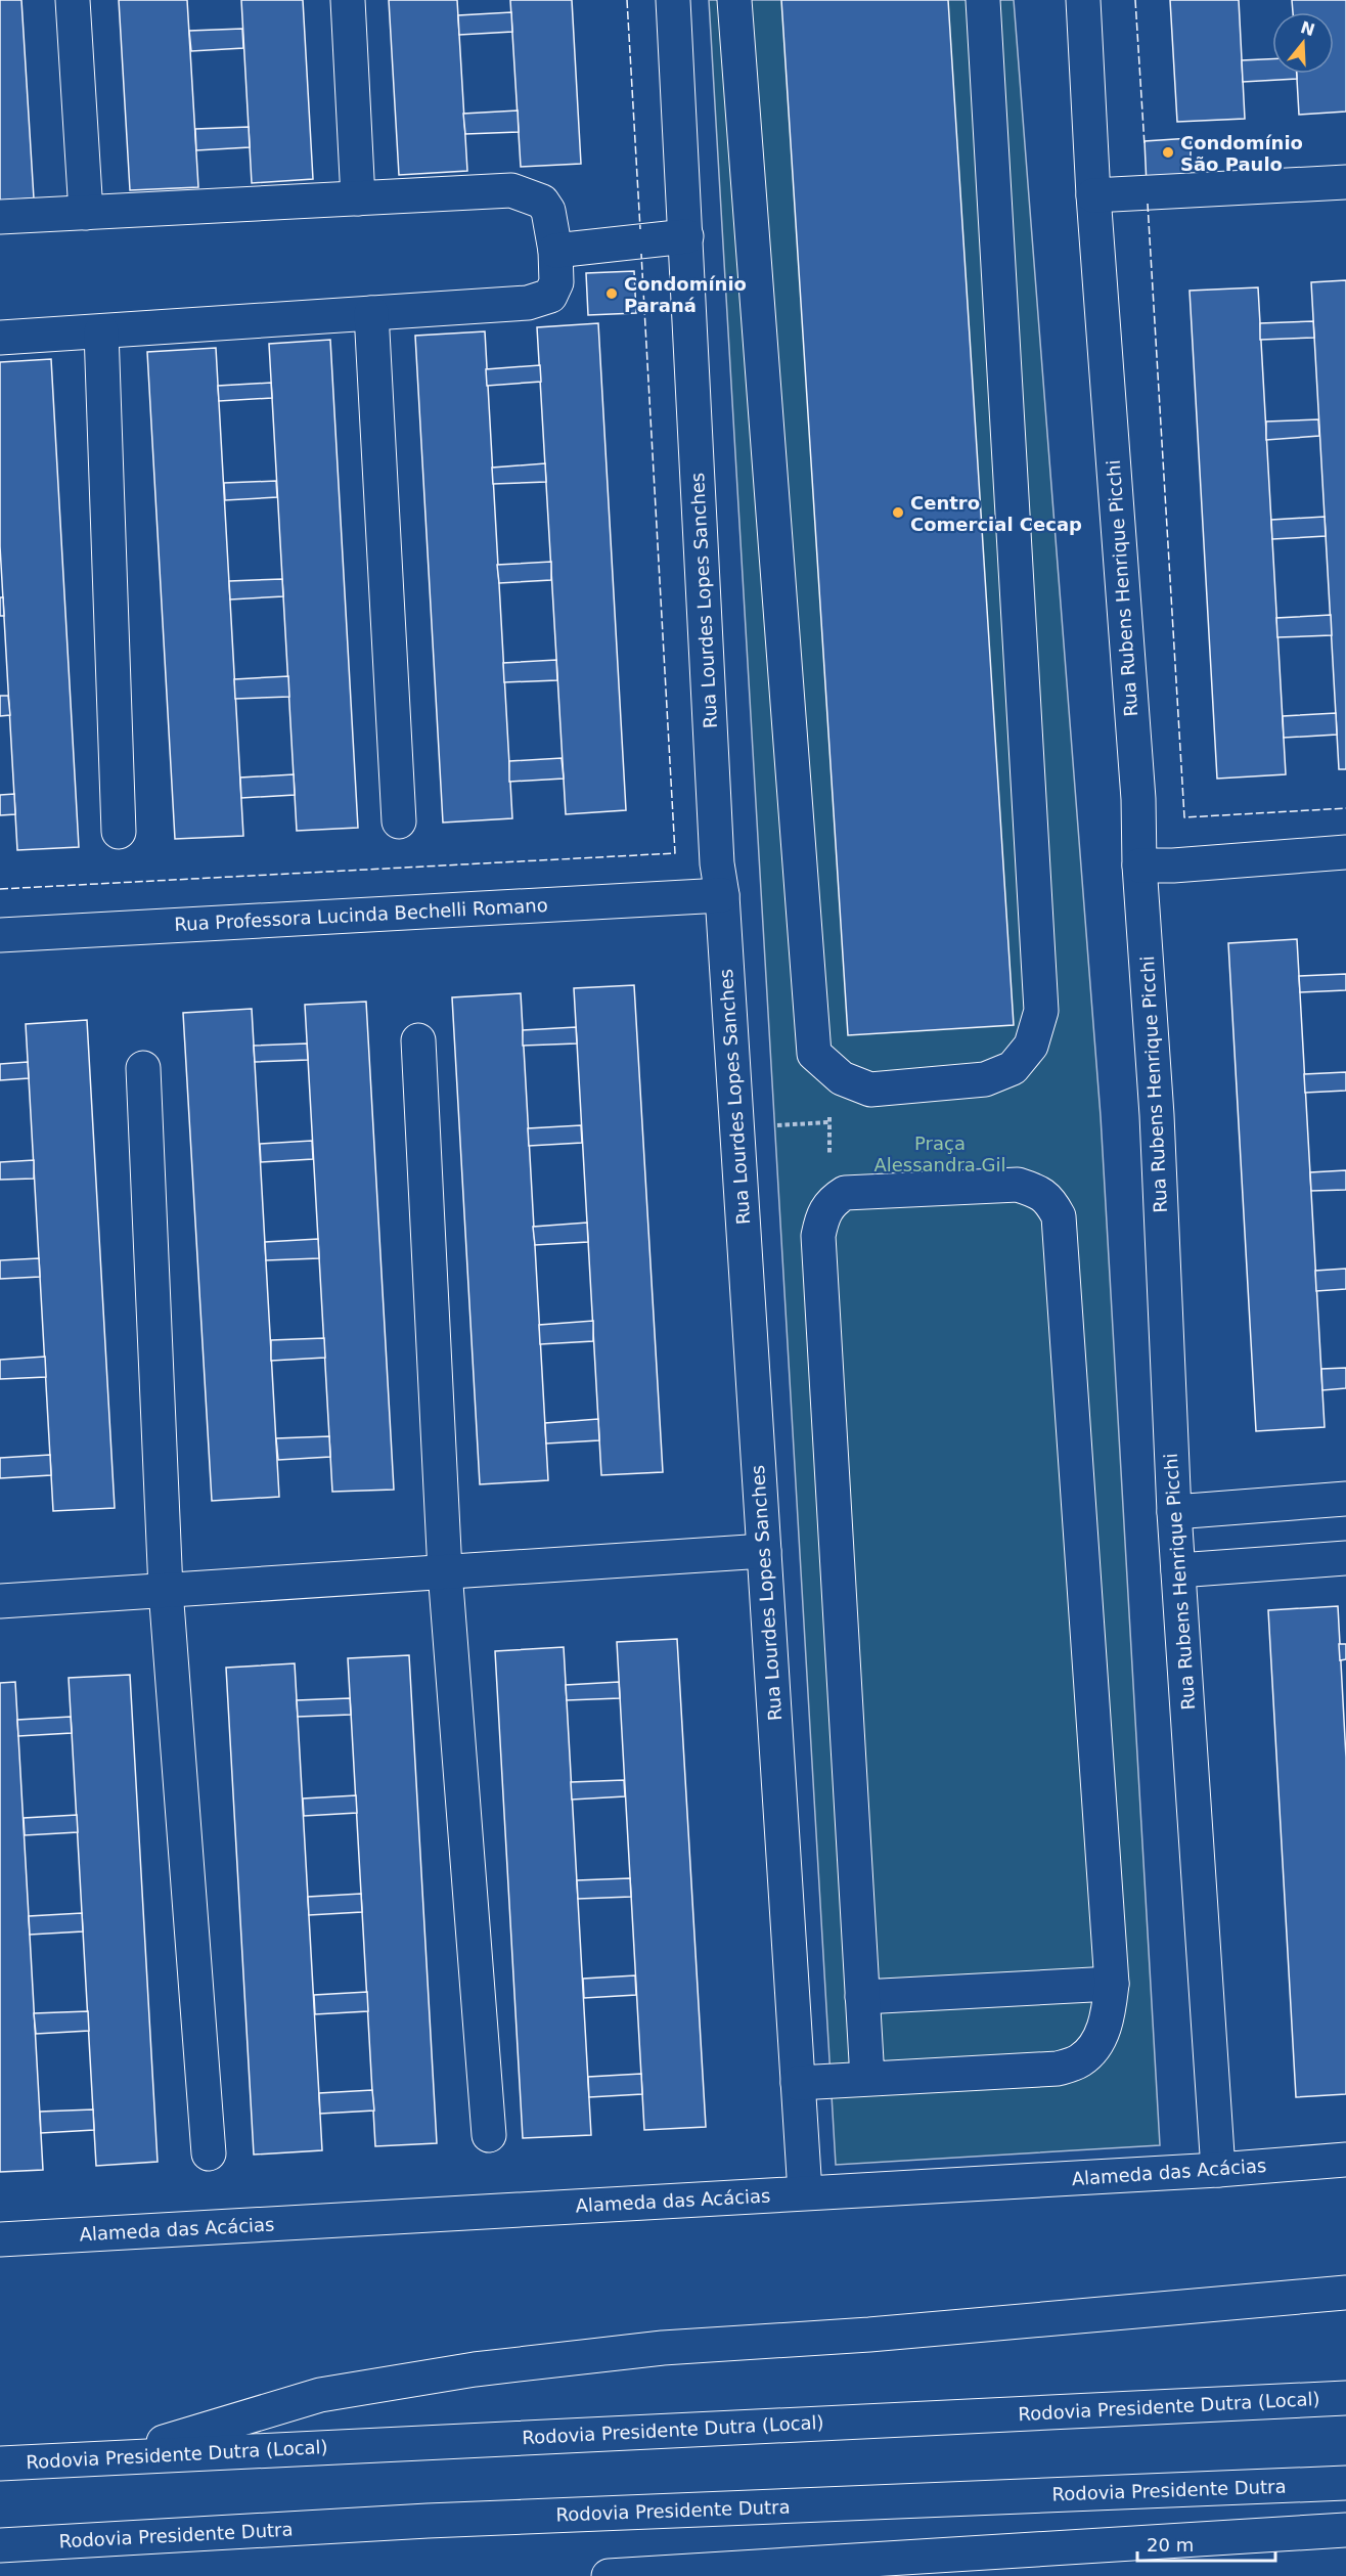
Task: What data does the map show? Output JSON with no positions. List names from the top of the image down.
{
  "streets": {
    "main road": [
      "Rua Rubens Henrique Picchi",
      "Rua Lourdes Lopes Sanches",
      "Rua Professora Lucinda Bechelli Romano",
      "Alameda das Acácias",
      "Rodovia Presidente Dutra (Local)",
      "Rodovia Presidente Dutra"
    ]
  },
  "crossings": [
    ["Rua Rubens Henrique Picchi", "Alameda das Acácias"],
    ["Rua Lourdes Lopes Sanches", "Rua Professora Lucinda Bechelli Romano"],
    ["Rua Lourdes Lopes Sanches", "Alameda das Acácias"]
  ],
  "parks": ["Praça Alessandra Gil"],
  "places": ["Condomínio São Paulo", "Condomínio Paraná", "Centro Comercial Cecap"],
  "scale_bar": "20 m",
  "north": "top"
}
